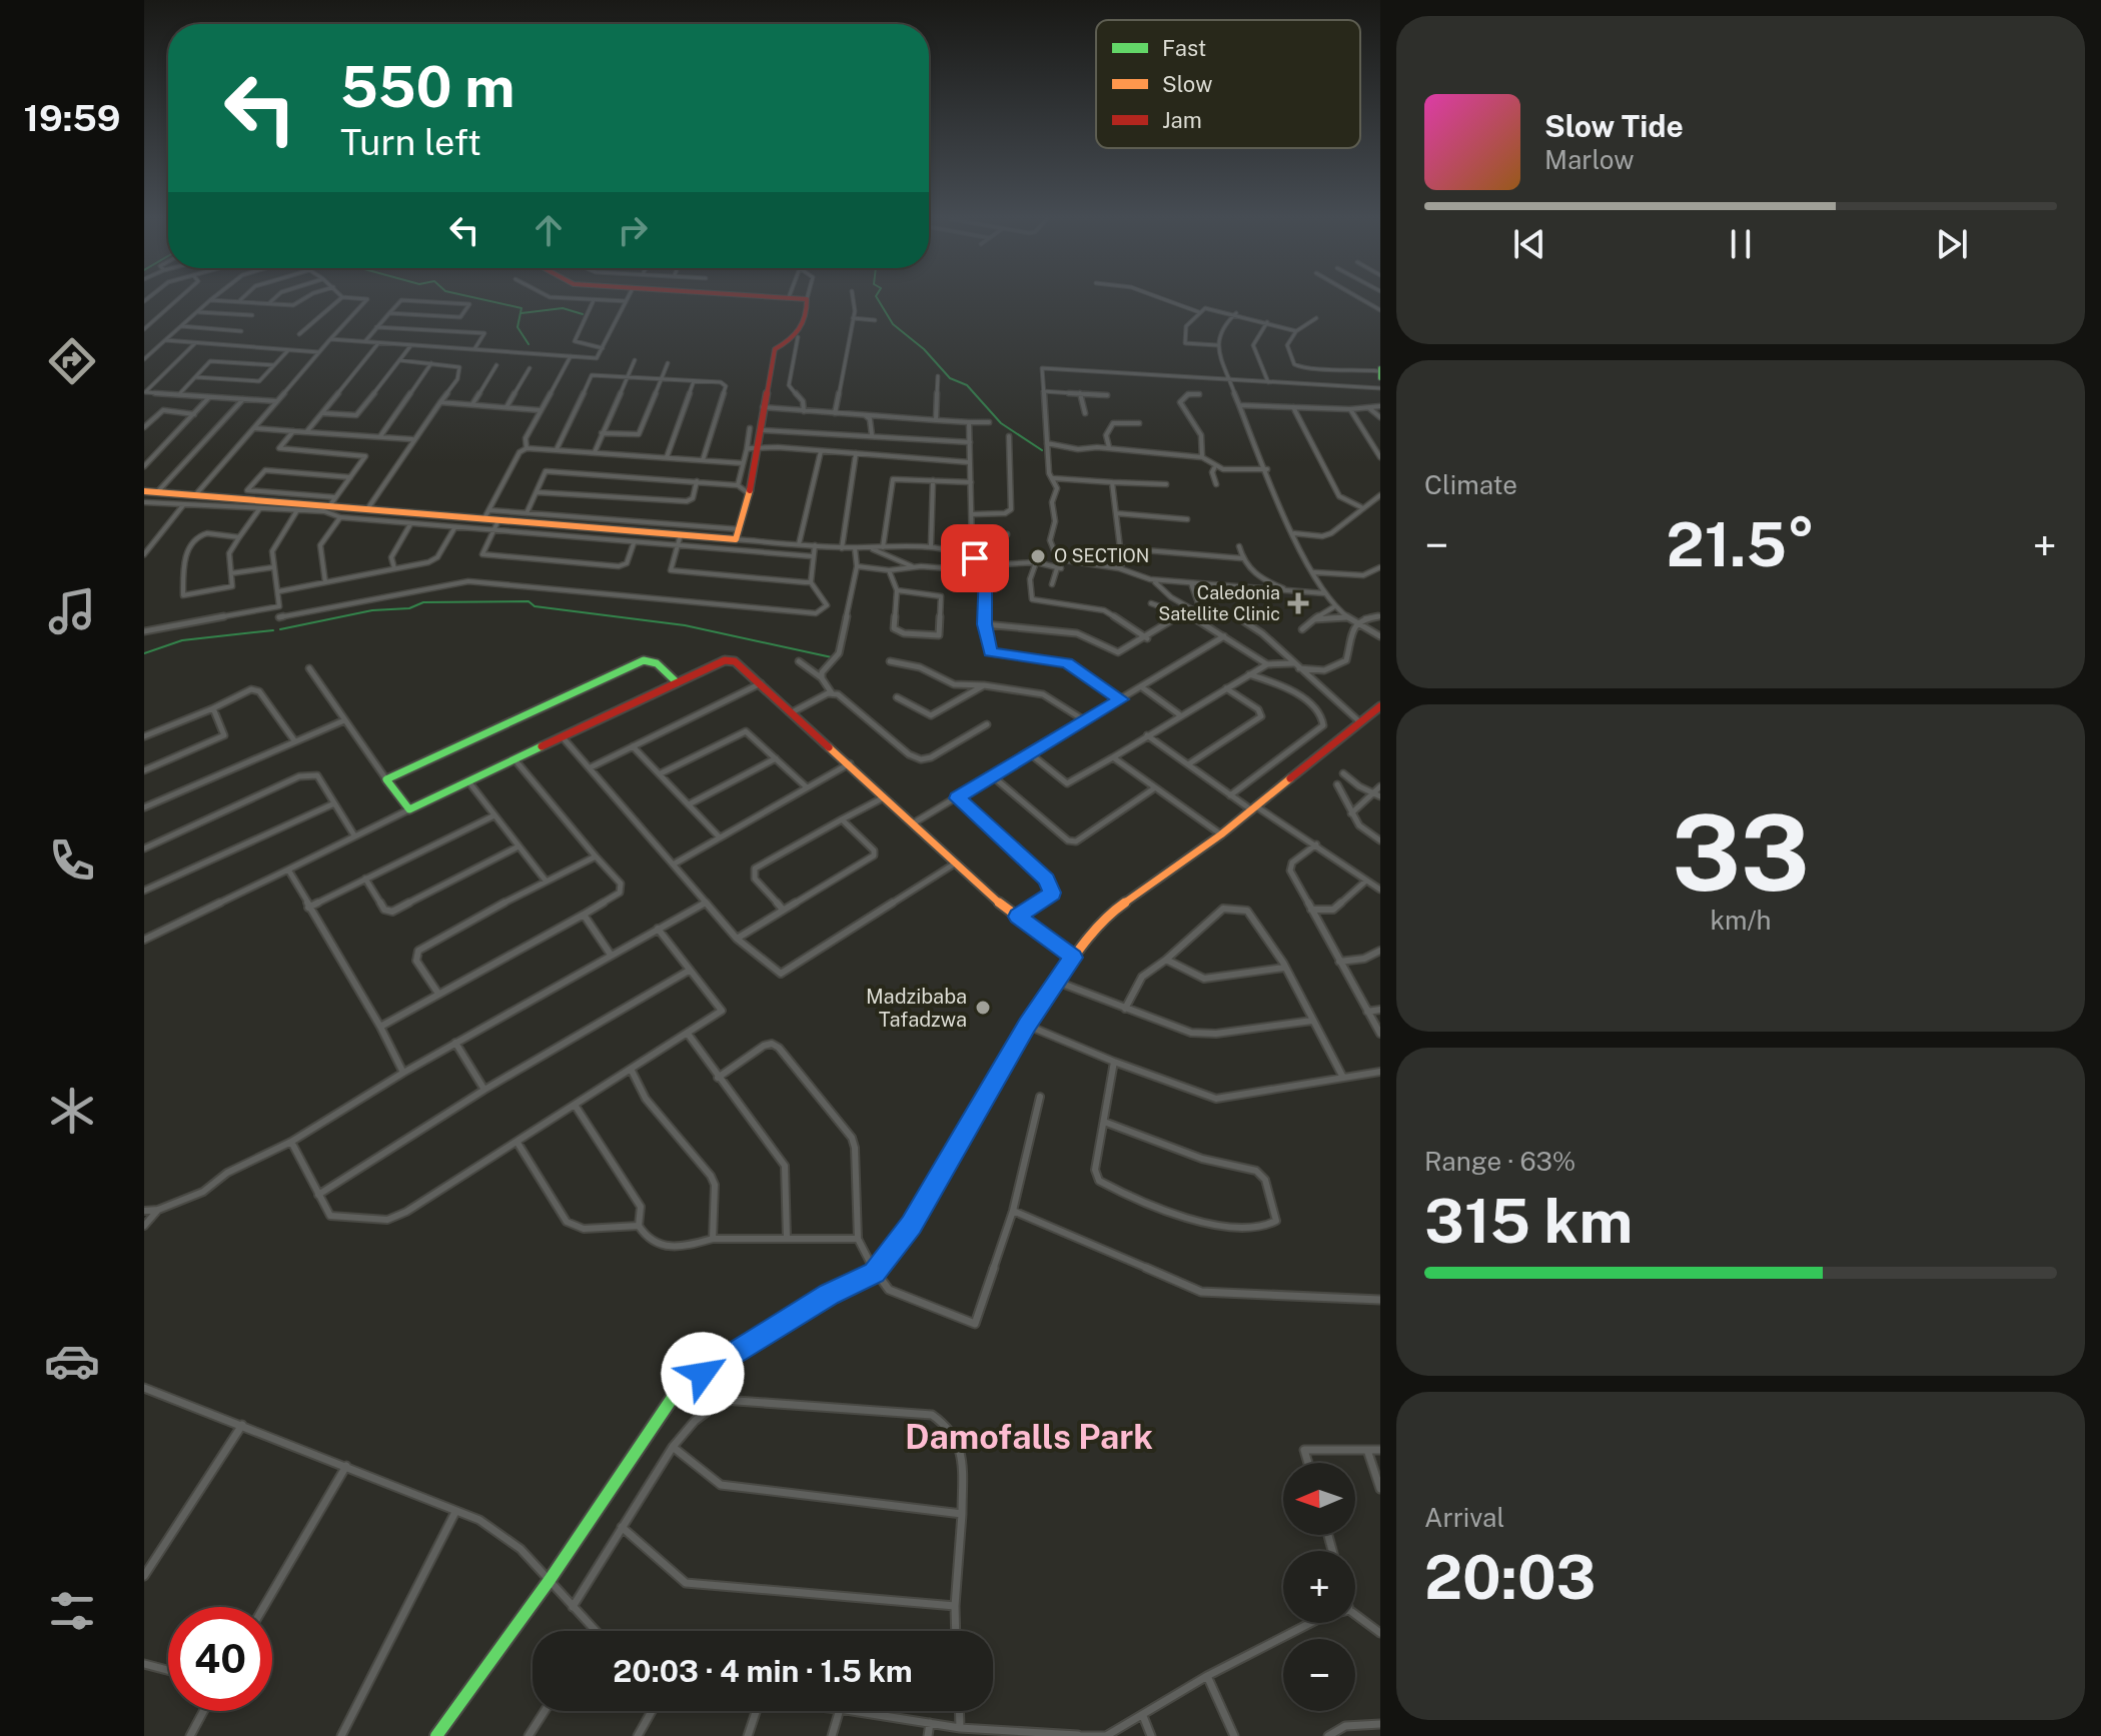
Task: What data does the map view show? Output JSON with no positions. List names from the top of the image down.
{
  "districts": ["Damofalls Park"],
  "places": {
    "other": ["O SECTION", "Madzibaba Tafadzwa"],
    "health": ["Caledonia Satellite Clinic"]
  },
  "legend": ["Fast", "Slow", "Jam"],
  "north": "left",
  "page": {
    "tabs": "19:59",
    "turn": ["550 m", "Turn left"],
    "song": ["Slow Tide", "Marlow"],
    "tile": [
      "Climate",
      ["33", "km/h"],
      ["Range · 63%", "315 km"],
      ["Arrival", "20:03"]
    ],
    "heat": ["−", "21.5°", "+"],
    "map_buttons": ["+", "−"],
    "limit": "40",
    "trip": "20:03 · 4 min · 1.5 km"
  }
}
